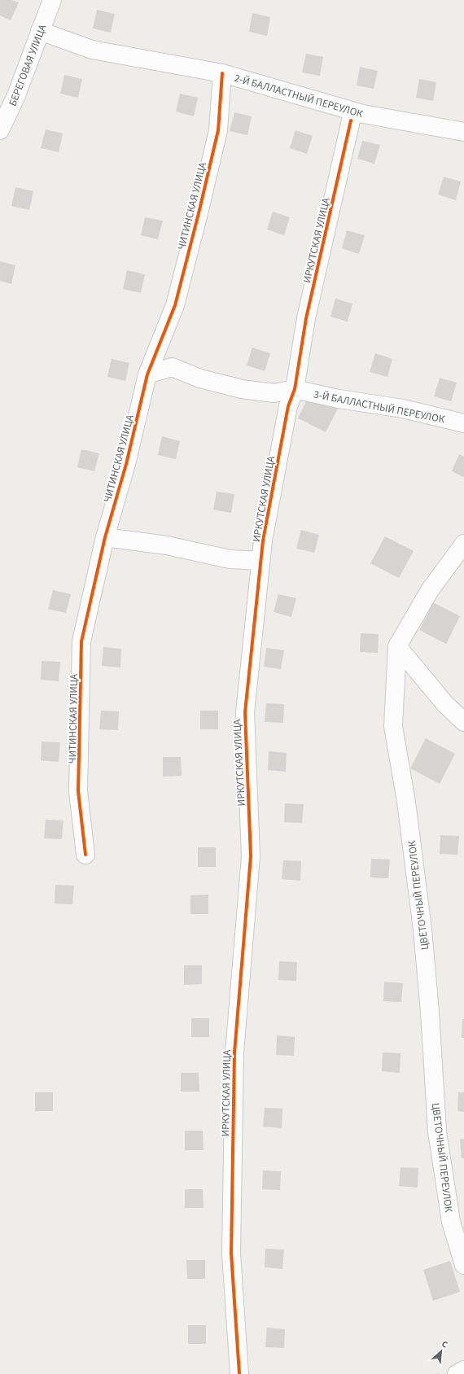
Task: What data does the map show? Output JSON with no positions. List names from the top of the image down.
{
  "streets": {
    "street": [
      "БЕРЕГОВАЯ УЛИЦА",
      "2-Й БАЛЛАСТНЫЙ ПЕРЕУЛОК",
      "ЧИТИНСКАЯ УЛИЦА",
      "ИРКУТСКАЯ УЛИЦА",
      "3-Й БАЛЛАСТНЫЙ ПЕРЕУЛОК",
      "ЦВЕТОЧНЫЙ ПЕРЕУЛОК"
    ]
  },
  "crossings": [
    ["БЕРЕГОВАЯ УЛИЦА", "2-Й БАЛЛАСТНЫЙ ПЕРЕУЛОК"],
    ["2-Й БАЛЛАСТНЫЙ ПЕРЕУЛОК", "ЧИТИНСКАЯ УЛИЦА"],
    ["ИРКУТСКАЯ УЛИЦА", "3-Й БАЛЛАСТНЫЙ ПЕРЕУЛОК"]
  ],
  "north": "top right"
}
